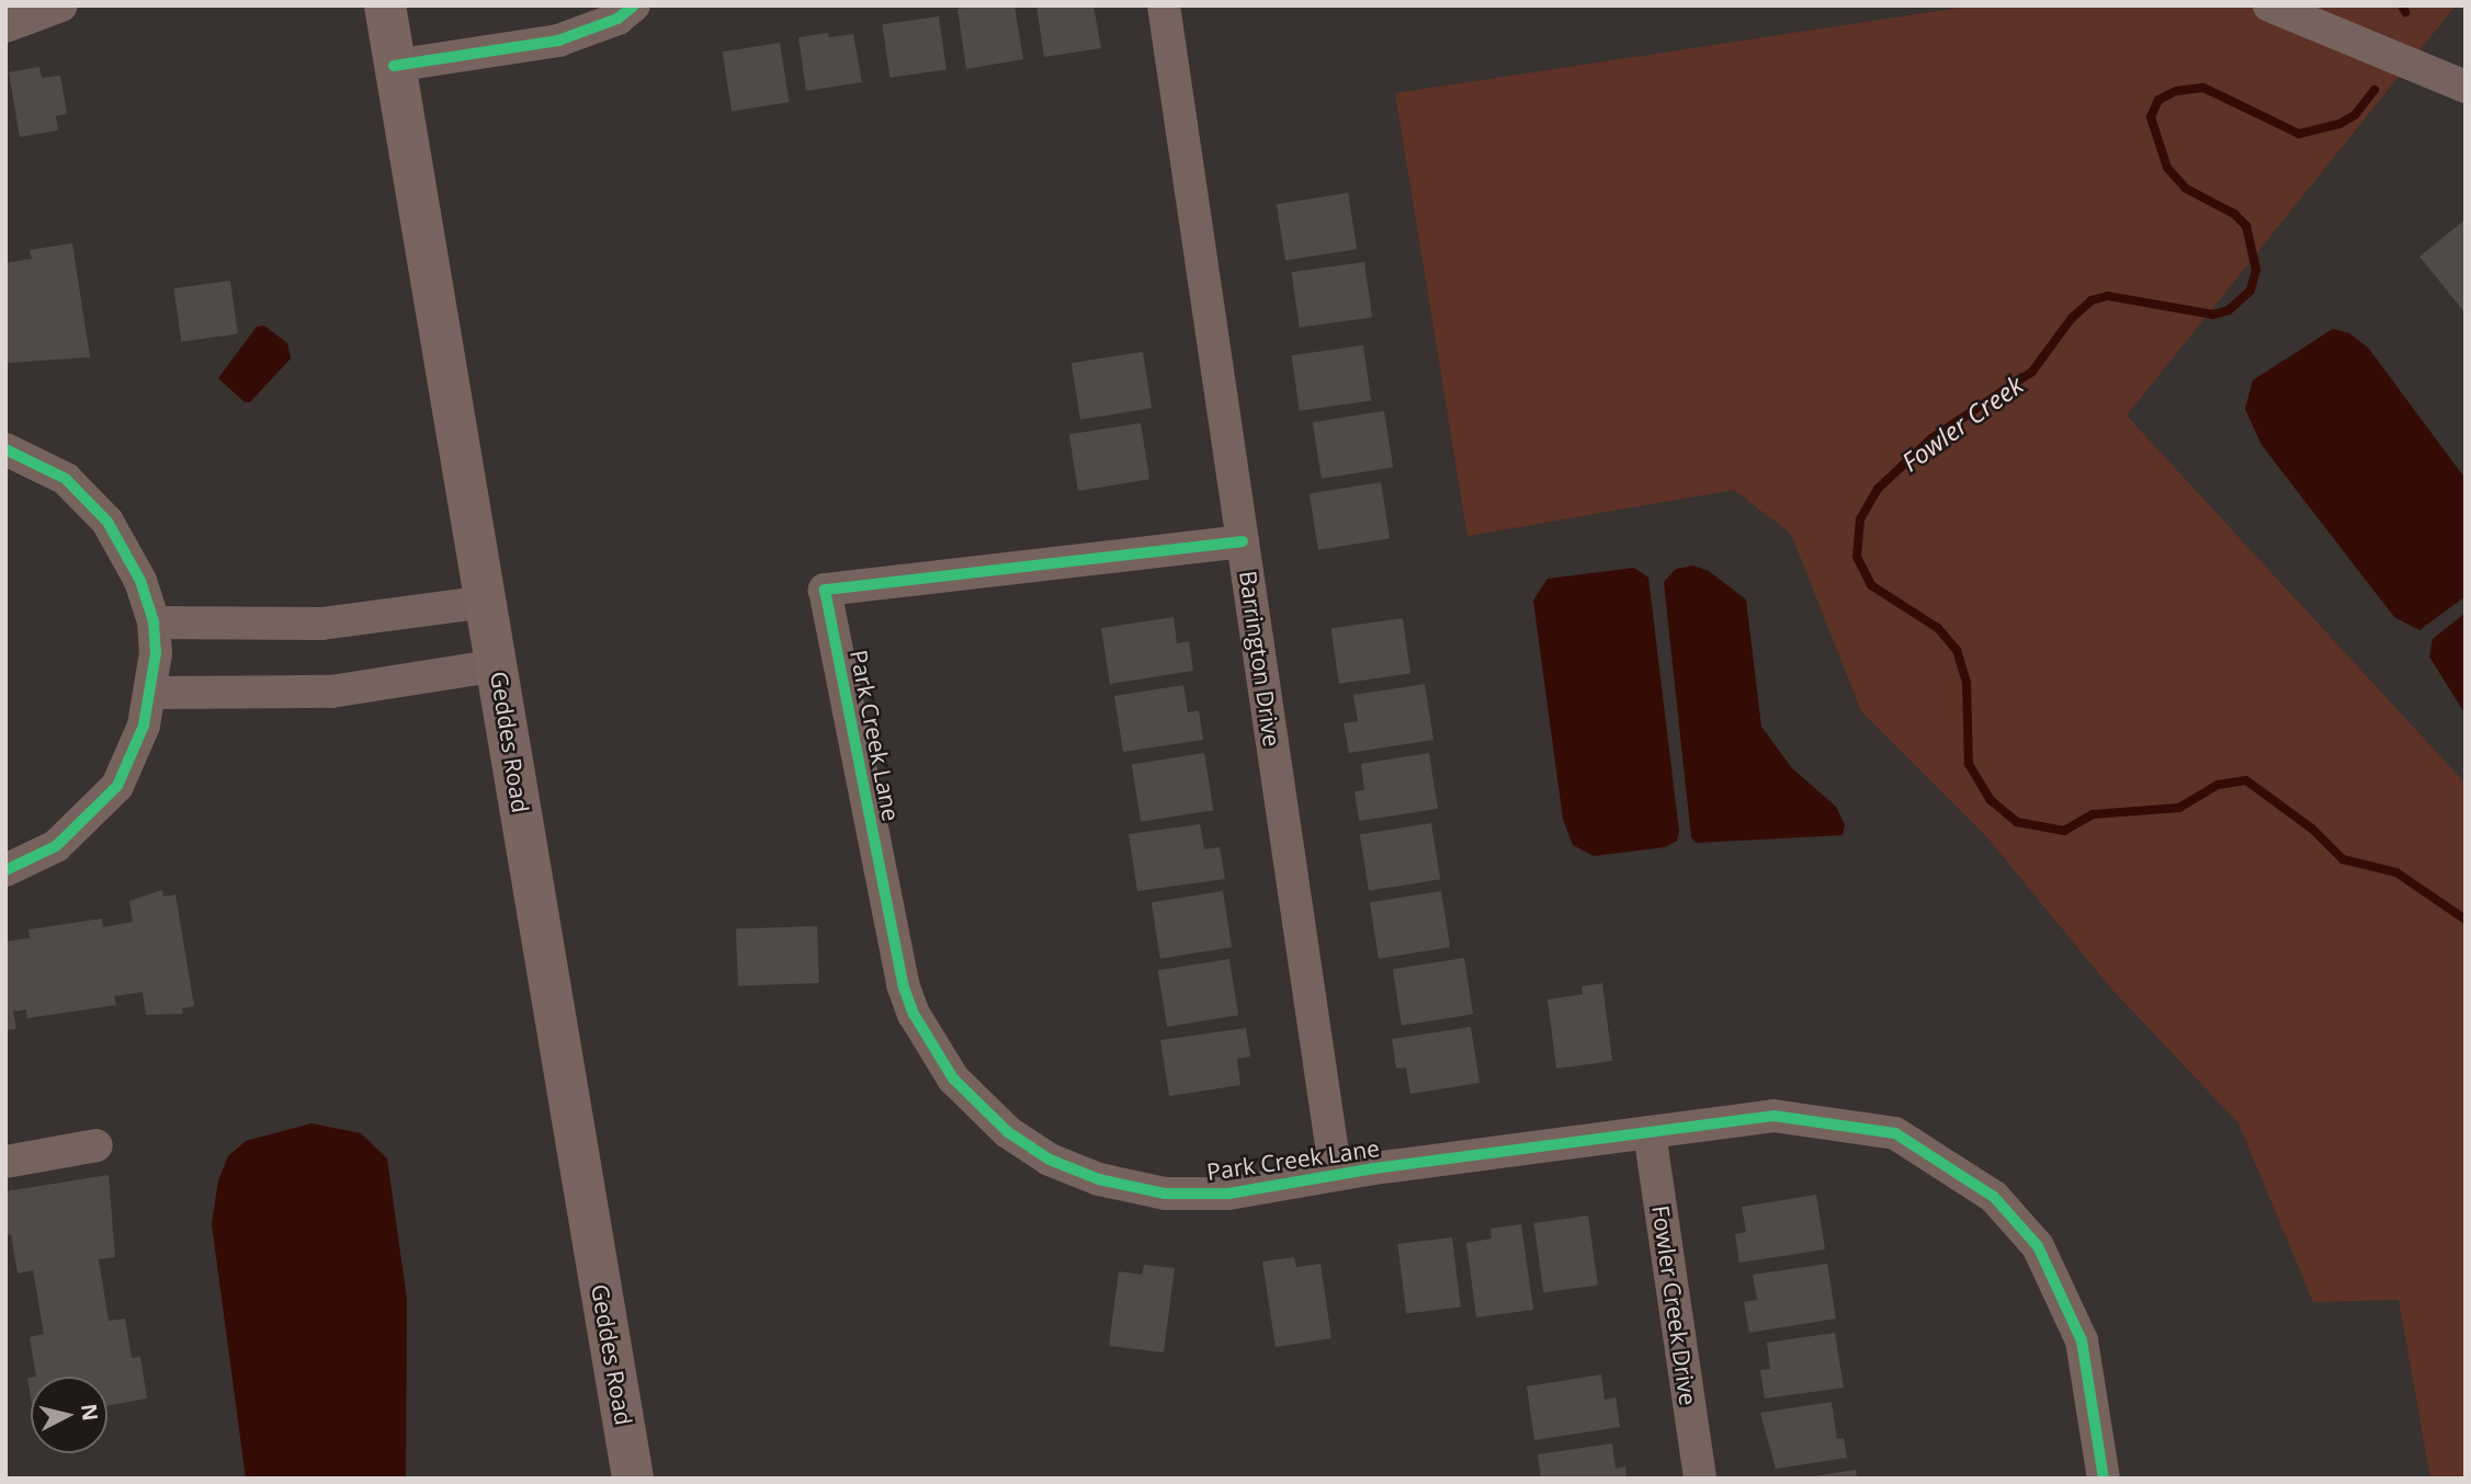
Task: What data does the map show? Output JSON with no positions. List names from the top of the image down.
{
  "streets": {
    "main road": ["Geddes Road"],
    "street": ["Barrington Drive", "Park Creek Lane", "Fowler Creek Drive"]
  },
  "crossings": [
    ["Barrington Drive", "Park Creek Lane"],
    ["Park Creek Lane", "Fowler Creek Drive"]
  ],
  "water": ["Fowler Creek"],
  "north": "right"
}
